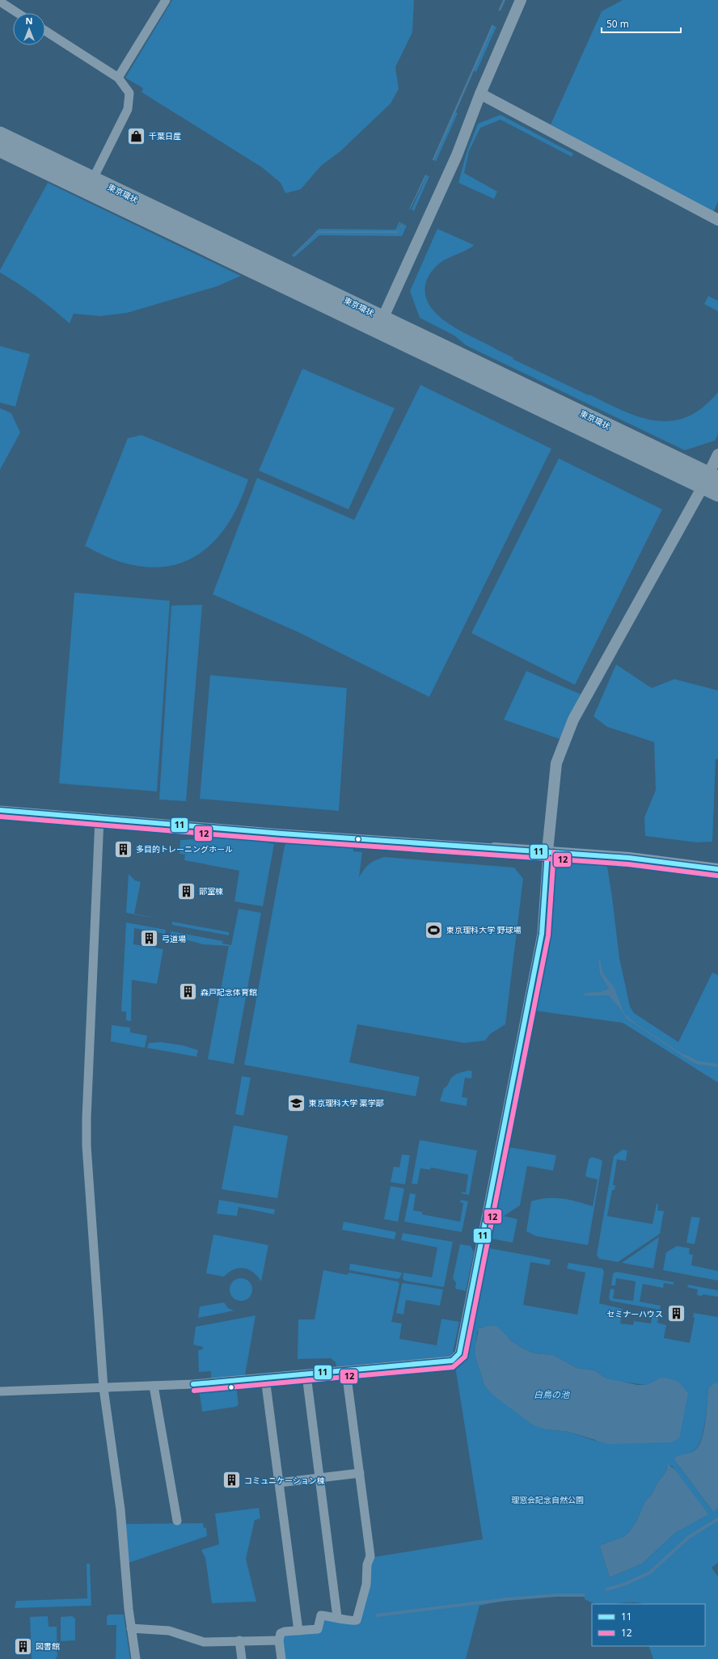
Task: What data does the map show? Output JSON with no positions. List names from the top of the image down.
{
  "streets": {
    "highway": ["東京環状"]
  },
  "water": ["白鳥の池"],
  "parks": ["理窓会記念自然公園"],
  "places": {
    "shop": ["千葉日産"],
    "building": [
      "多目的トレーニングホール",
      "部室棟",
      "弓道場",
      "森戸記念体育館",
      "セミナーハウス",
      "コミュニケーション棟",
      "図書館"
    ],
    "sports": ["東京理科大学 野球場"],
    "school or university": ["東京理科大学 薬学部"]
  },
  "lines": ["transit line 11", "transit line 12"],
  "legend": ["11", "12"],
  "scale_bar": "50 m",
  "north": "top"
}
